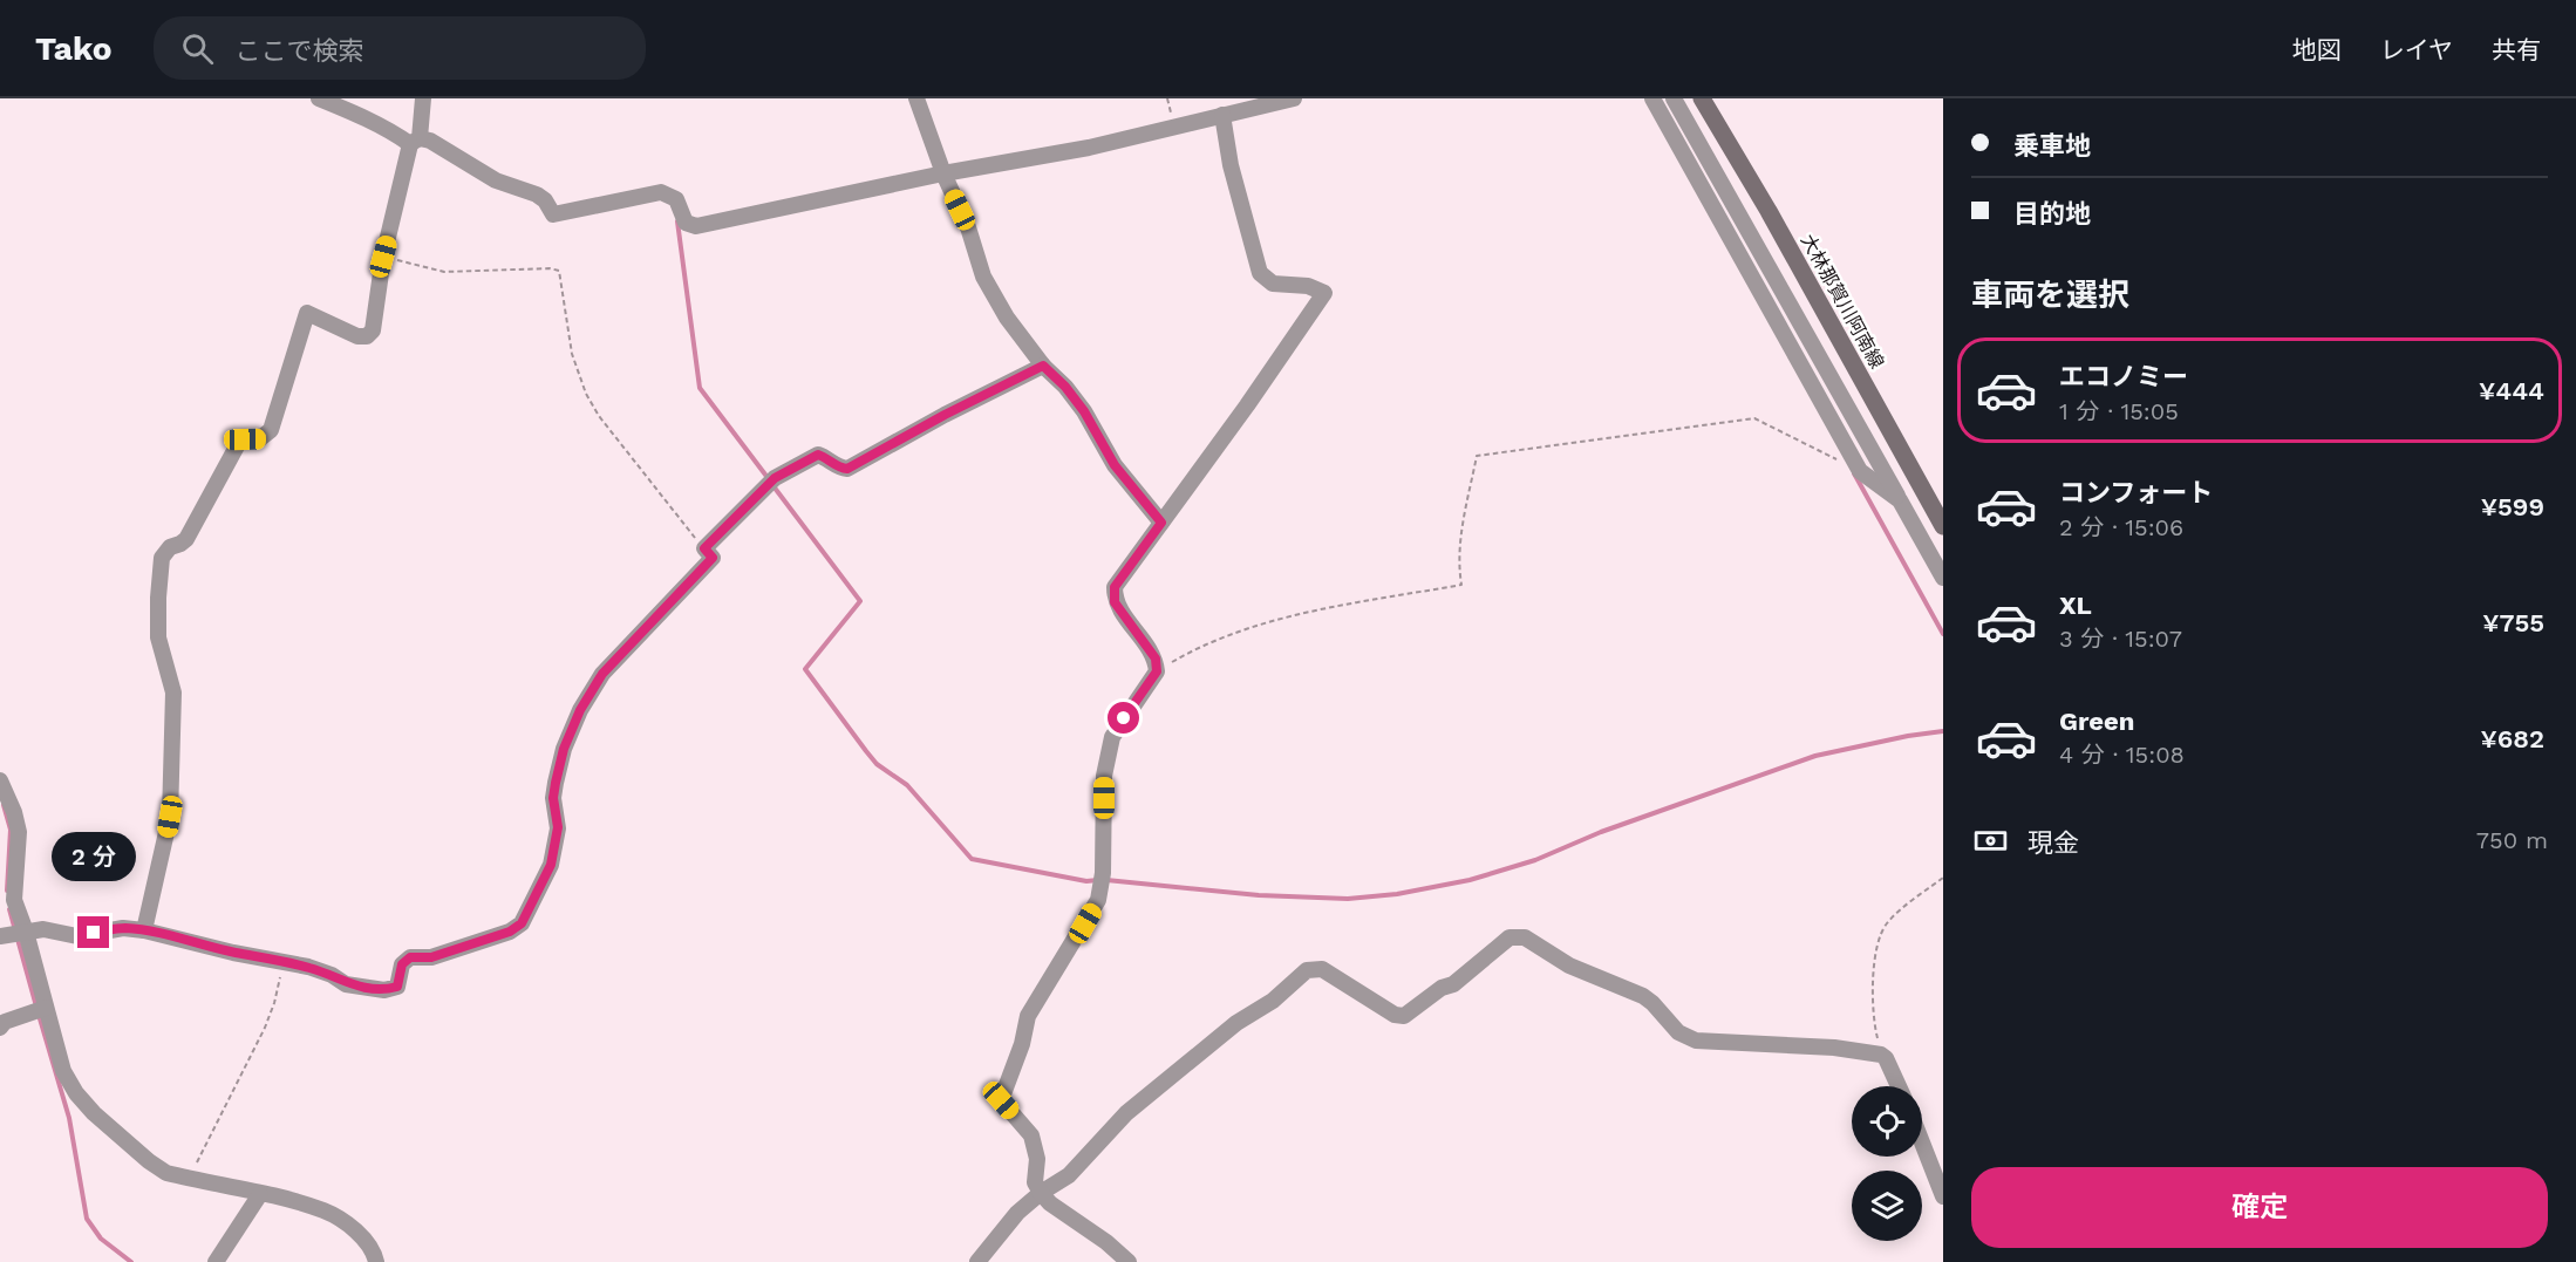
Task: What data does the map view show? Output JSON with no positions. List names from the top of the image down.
{
  "streets": {
    "main road": ["大林那賀川阿南線"]
  },
  "page": {
    "header": "Tako",
    "search": "ここで検索",
    "nav": ["地図", "レイヤ", "共有"],
    "banner": ["乗車地", "目的地"],
    "heading": "車両を選択",
    "list": [
      {
        "name": "エコノミー",
        "note": "1 分 · 15:05",
        "value": "¥444"
      },
      {
        "name": "コンフォート",
        "note": "2 分 · 15:06",
        "value": "¥599"
      },
      {
        "name": "XL",
        "note": "3 分 · 15:07",
        "value": "¥755"
      },
      {
        "name": "Green",
        "note": "4 分 · 15:08",
        "value": "¥682"
      }
    ],
    "pay": ["現金", "750 m"],
    "bubble": "2 分",
    "buttons": "確定"
  }
}
